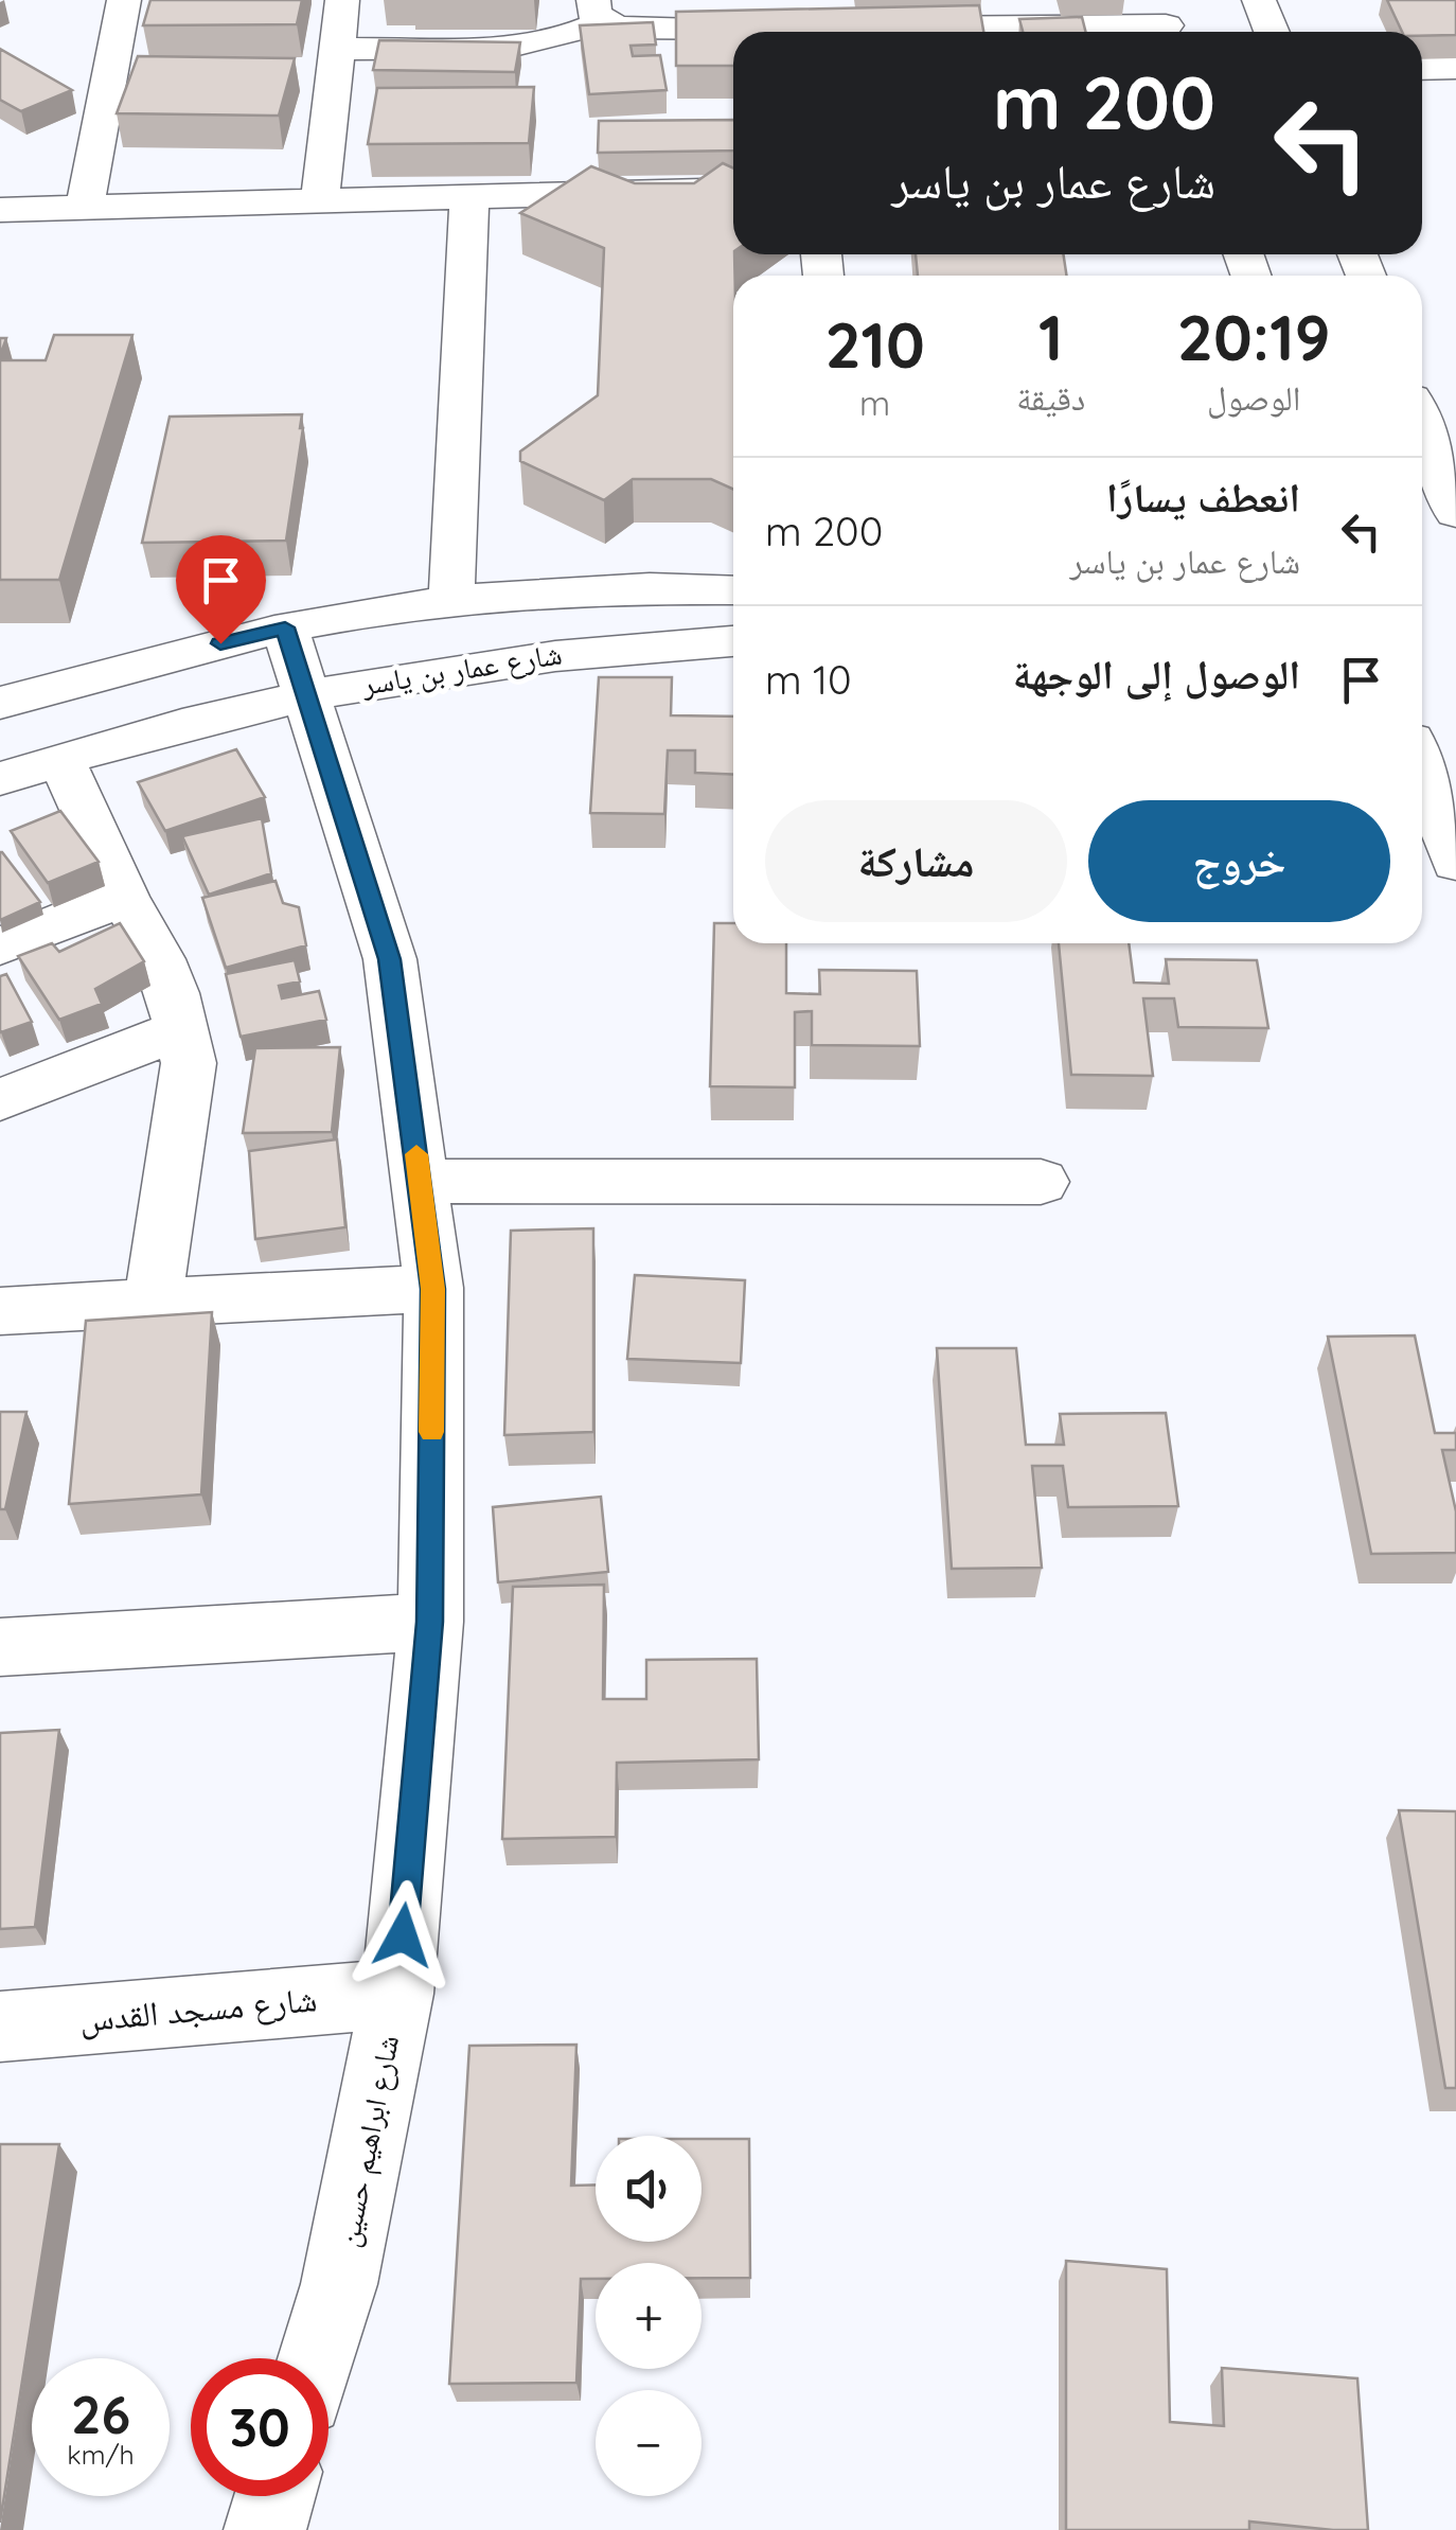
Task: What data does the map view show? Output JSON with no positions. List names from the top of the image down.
{
  "streets": {
    "street": ["شارع عمار بن ياسر", "شارع مسجد القدس", "شارع ابراهيم حسين"]
  },
  "crossings": [
    ["شارع عمار بن ياسر", "شارع ابراهيم حسين"],
    ["شارع مسجد القدس", "شارع ابراهيم حسين"]
  ],
  "page": {
    "turn": ["200 m", "شارع عمار بن ياسر"],
    "eta": [
      "20:19",
      "الوصول",
      "1",
      "دقيقة",
      "210",
      "m"
    ],
    "list": [
      {
        "name": "انعطف يسارًا",
        "note": "شارع عمار بن ياسر",
        "value": "200 m"
      },
      {
        "name": "الوصول إلى الوجهة",
        "value": "10 m"
      }
    ],
    "buttons": ["خروج", "مشاركة"],
    "map_buttons": ["+", "−"],
    "speed": "26 km/h",
    "limit": "30"
  }
}
